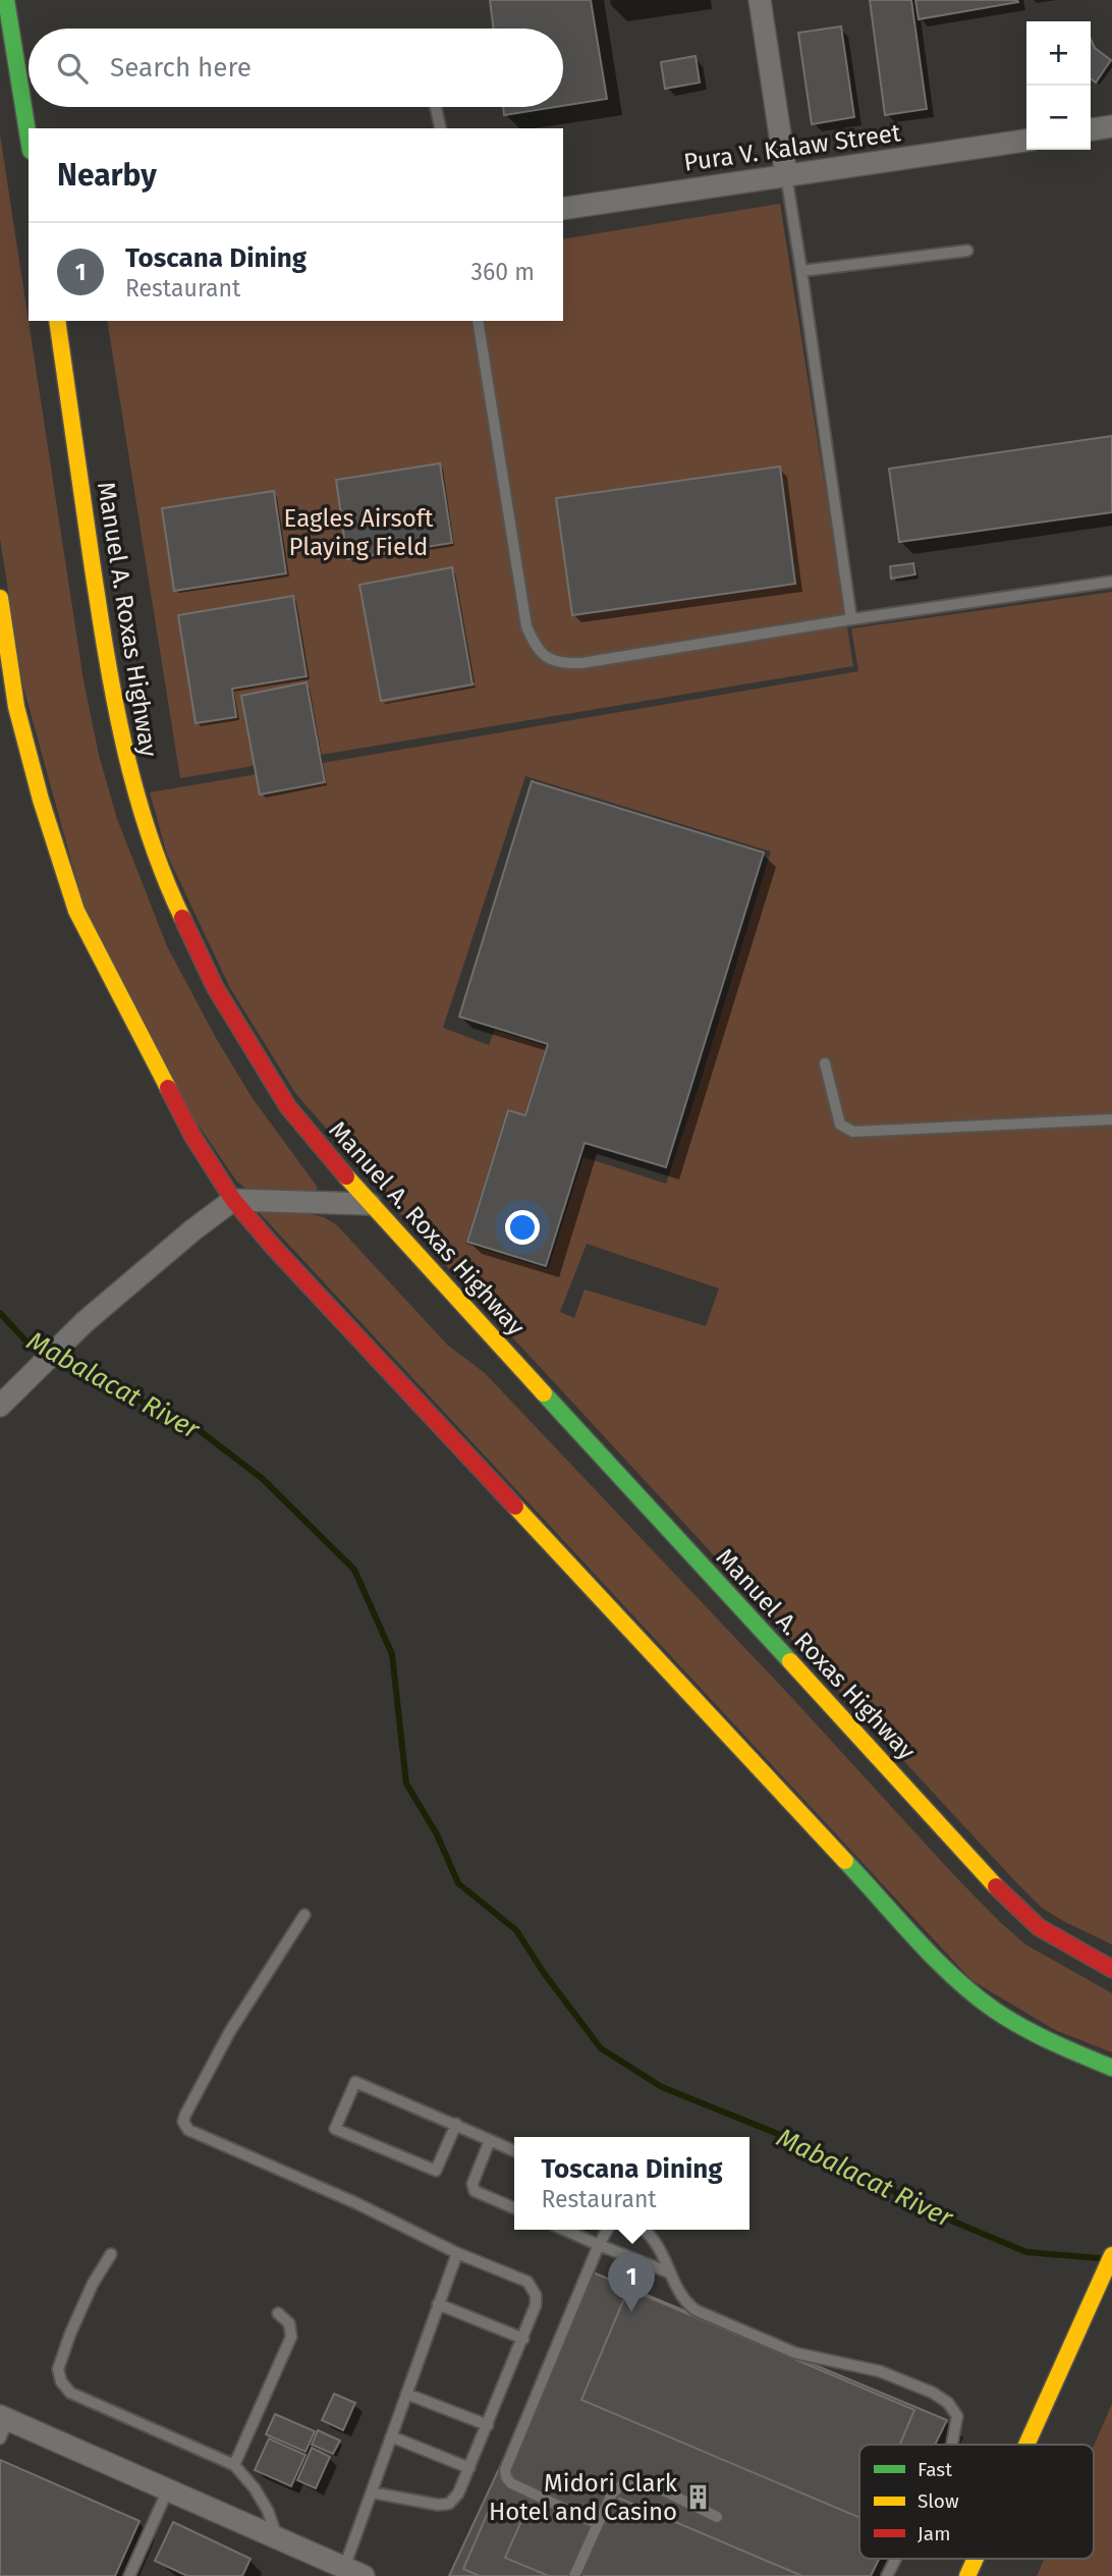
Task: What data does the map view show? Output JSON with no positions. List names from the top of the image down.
{
  "streets": {
    "main road": ["Manuel A. Roxas Highway"],
    "street": ["Pura V. Kalaw Street"]
  },
  "water": ["Mabalacat River"],
  "parks": ["Eagles Airsoft Playing Field"],
  "places": {
    "building": ["Midori Clark Hotel and Casino"]
  },
  "legend": ["Fast", "Slow", "Jam"],
  "page": {
    "map_buttons": ["+", "−"],
    "search": "Search here",
    "heading": "Nearby",
    "list": [
      {
        "mark": "1",
        "name": "Toscana Dining",
        "note": "Restaurant",
        "value": "360 m"
      }
    ],
    "popup": ["Toscana Dining", "Restaurant"],
    "pins": "1"
  }
}
